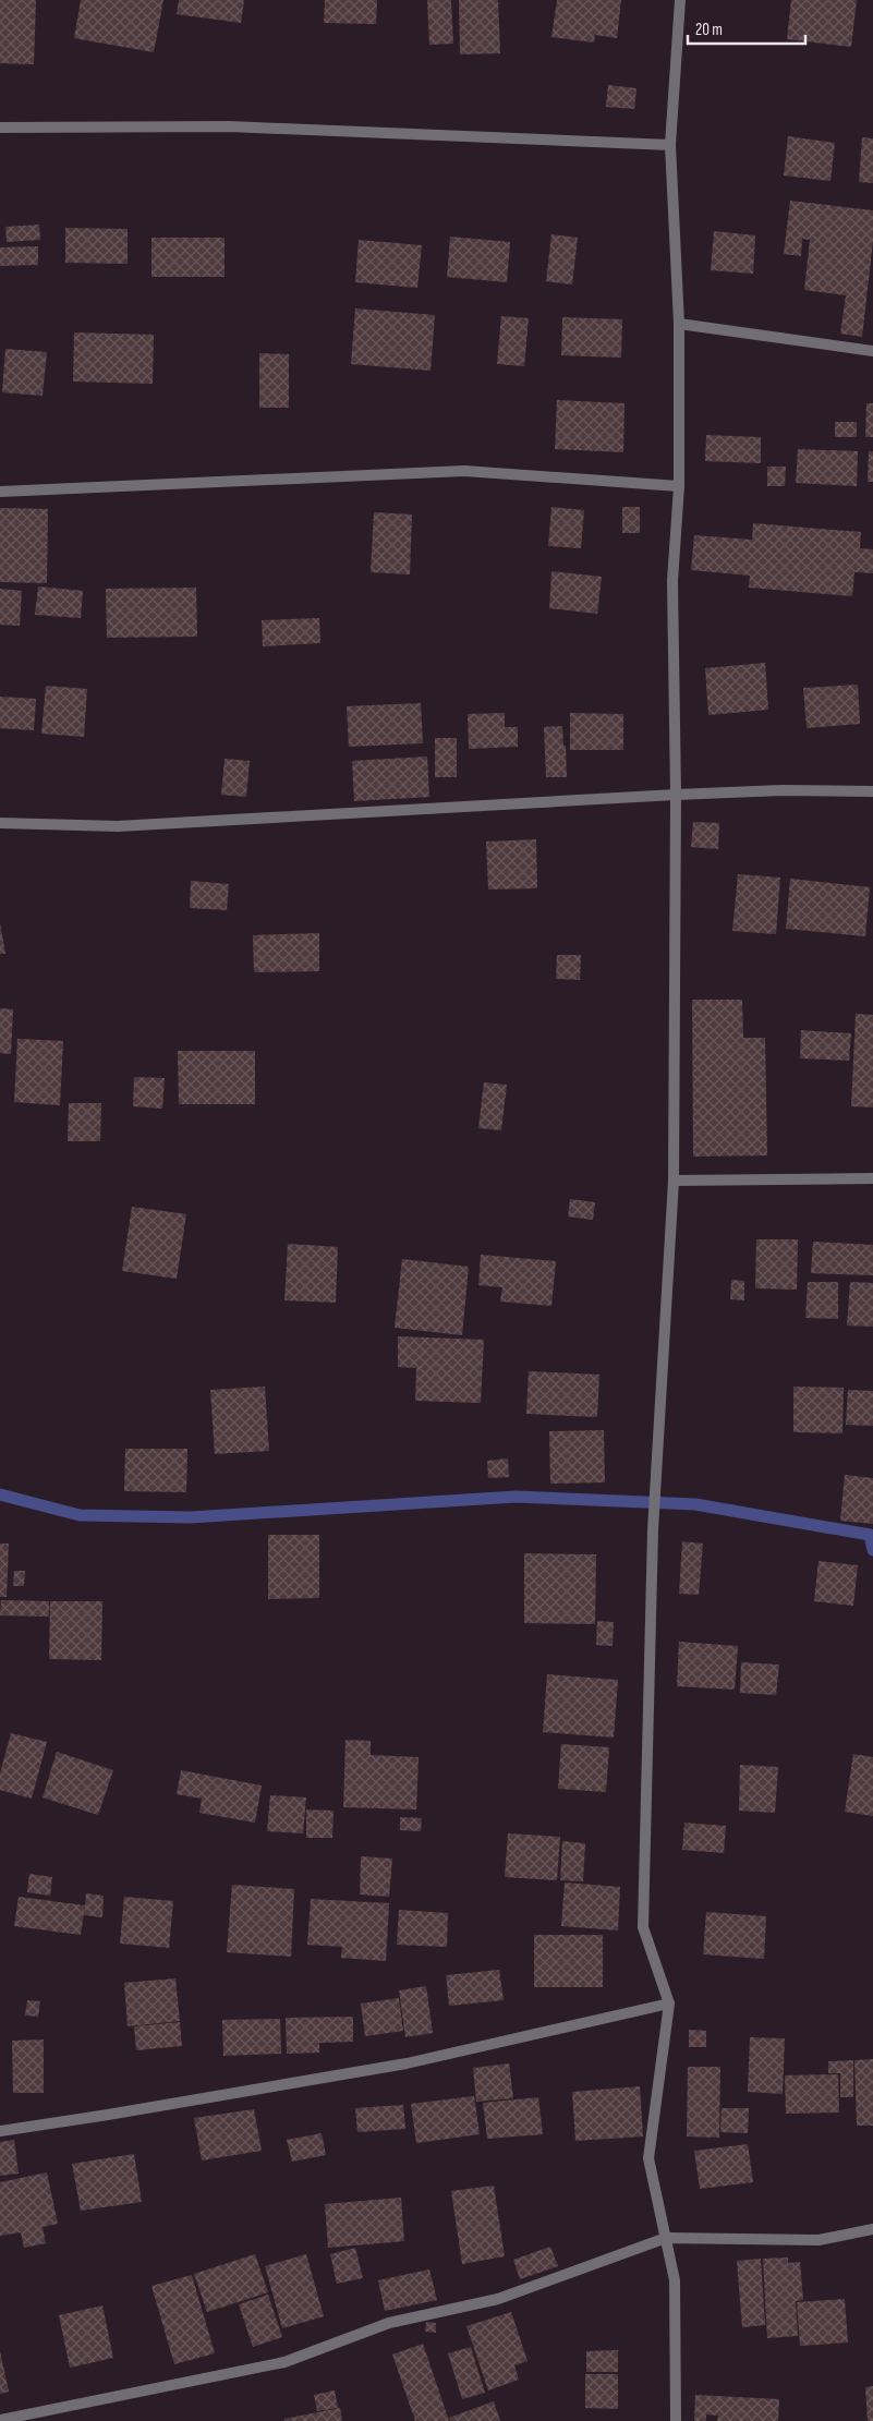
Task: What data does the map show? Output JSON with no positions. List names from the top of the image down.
{
  "scale_bar": "20 m"
}
